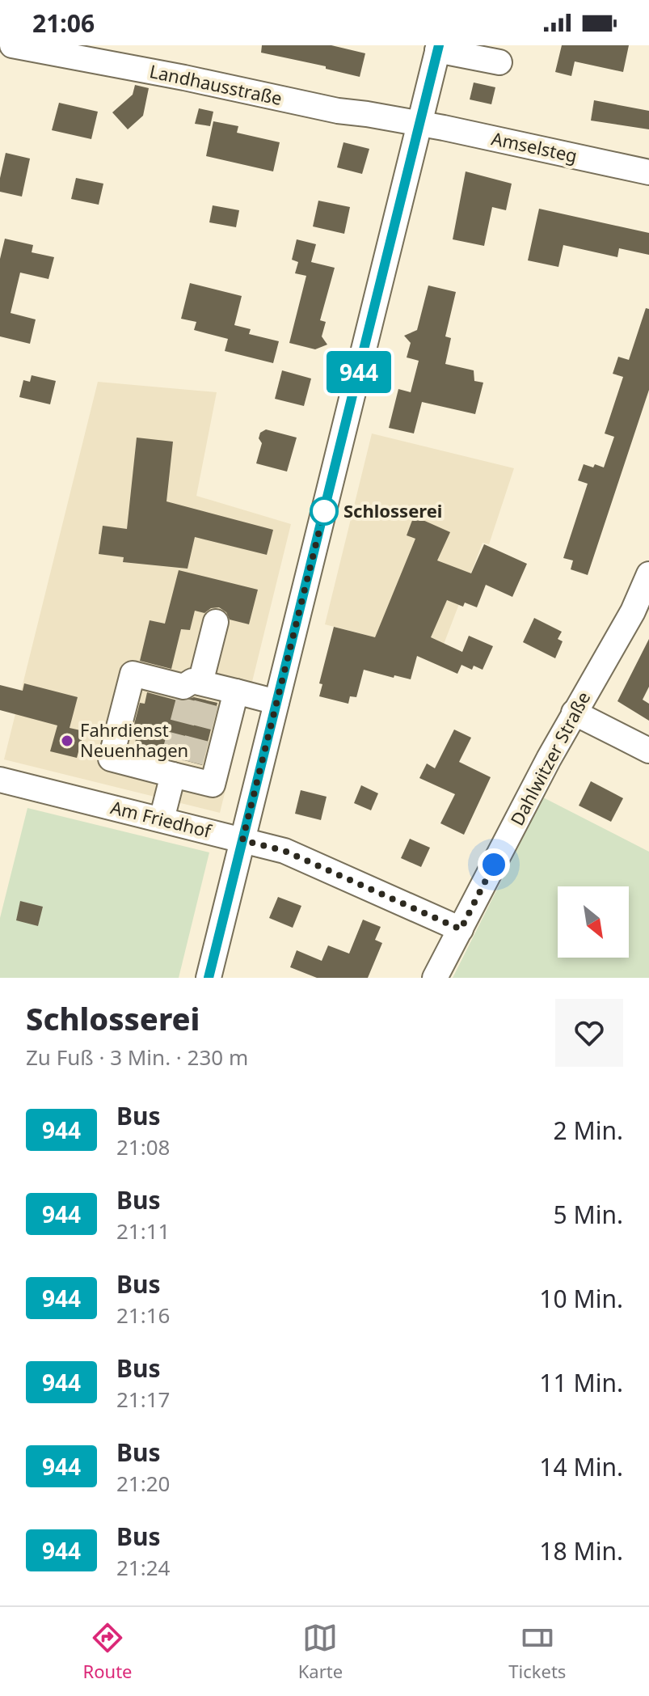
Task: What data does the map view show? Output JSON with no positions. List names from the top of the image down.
{
  "streets": {
    "street": [
      "Landhausstraße",
      "Amselsteg",
      "Dahlwitzer Straße",
      "Am Friedhof"
    ]
  },
  "crossings": [
    ["Landhausstraße", "Amselsteg"],
    ["Dahlwitzer Straße", "Am Friedhof"]
  ],
  "places": ["Schlosserei", "Fahrdienst Neuenhagen"],
  "lines": ["bus line 944"],
  "north": "bottom right",
  "page": {
    "status": "21:06",
    "on_map": "944",
    "heading": ["Schlosserei", "Zu Fuß · 3 Min. · 230 m"],
    "list": [
      {
        "mark": "944",
        "name": "Bus",
        "note": "21:08",
        "value": "2 Min."
      },
      {
        "mark": "944",
        "name": "Bus",
        "note": "21:11",
        "value": "5 Min."
      },
      {
        "mark": "944",
        "name": "Bus",
        "note": "21:16",
        "value": "10 Min."
      },
      {
        "mark": "944",
        "name": "Bus",
        "note": "21:17",
        "value": "11 Min."
      },
      {
        "mark": "944",
        "name": "Bus",
        "note": "21:20",
        "value": "14 Min."
      },
      {
        "mark": "944",
        "name": "Bus",
        "note": "21:24",
        "value": "18 Min."
      }
    ],
    "tabs": ["Route", "Karte", "Tickets"]
  }
}
